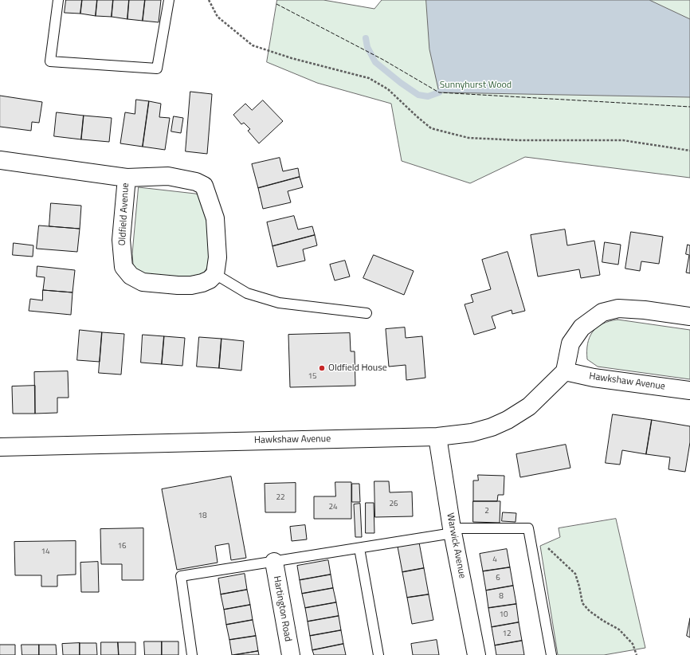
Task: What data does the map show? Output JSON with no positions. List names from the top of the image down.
{
  "streets": {
    "street": [
      "Oldfield Avenue",
      "Hawkshaw Avenue",
      "Warwick Avenue",
      "Hartington Road"
    ]
  },
  "crossings": [
    ["Hawkshaw Avenue", "Warwick Avenue"]
  ],
  "parks": ["Sunnyhurst Wood"],
  "places": ["Oldfield House"],
  "house_numbers": [
    "15",
    "22",
    "26",
    "24",
    "2",
    "18",
    "16",
    "14",
    "4",
    "6",
    "8",
    "10",
    "12"
  ]
}
